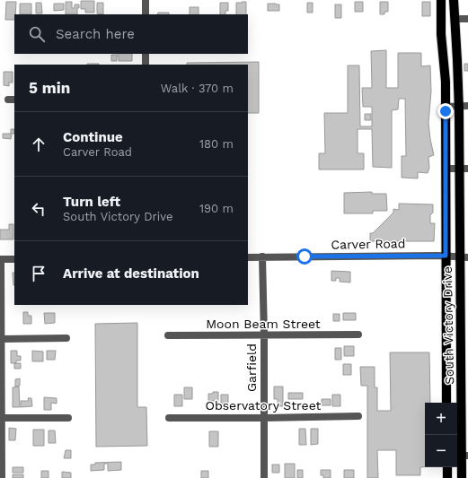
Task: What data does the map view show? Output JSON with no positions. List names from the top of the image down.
{
  "streets": {
    "main road": ["South Victory Drive"],
    "street": [
      "Carver Road",
      "Moon Beam Street",
      "Garfield",
      "Observatory Street"
    ]
  },
  "crossings": [
    ["Carver Road", "South Victory Drive"],
    ["Carver Road", "Garfield"],
    ["Moon Beam Street", "Garfield"],
    ["Garfield", "Observatory Street"]
  ],
  "page": {
    "search": "Search here",
    "heading": ["5 min", "Walk · 370 m"],
    "list": [
      ["Continue", "Carver Road", "180 m"],
      ["Turn left", "South Victory Drive", "190 m"],
      "Arrive at destination"
    ],
    "map_buttons": ["+", "−"]
  }
}
